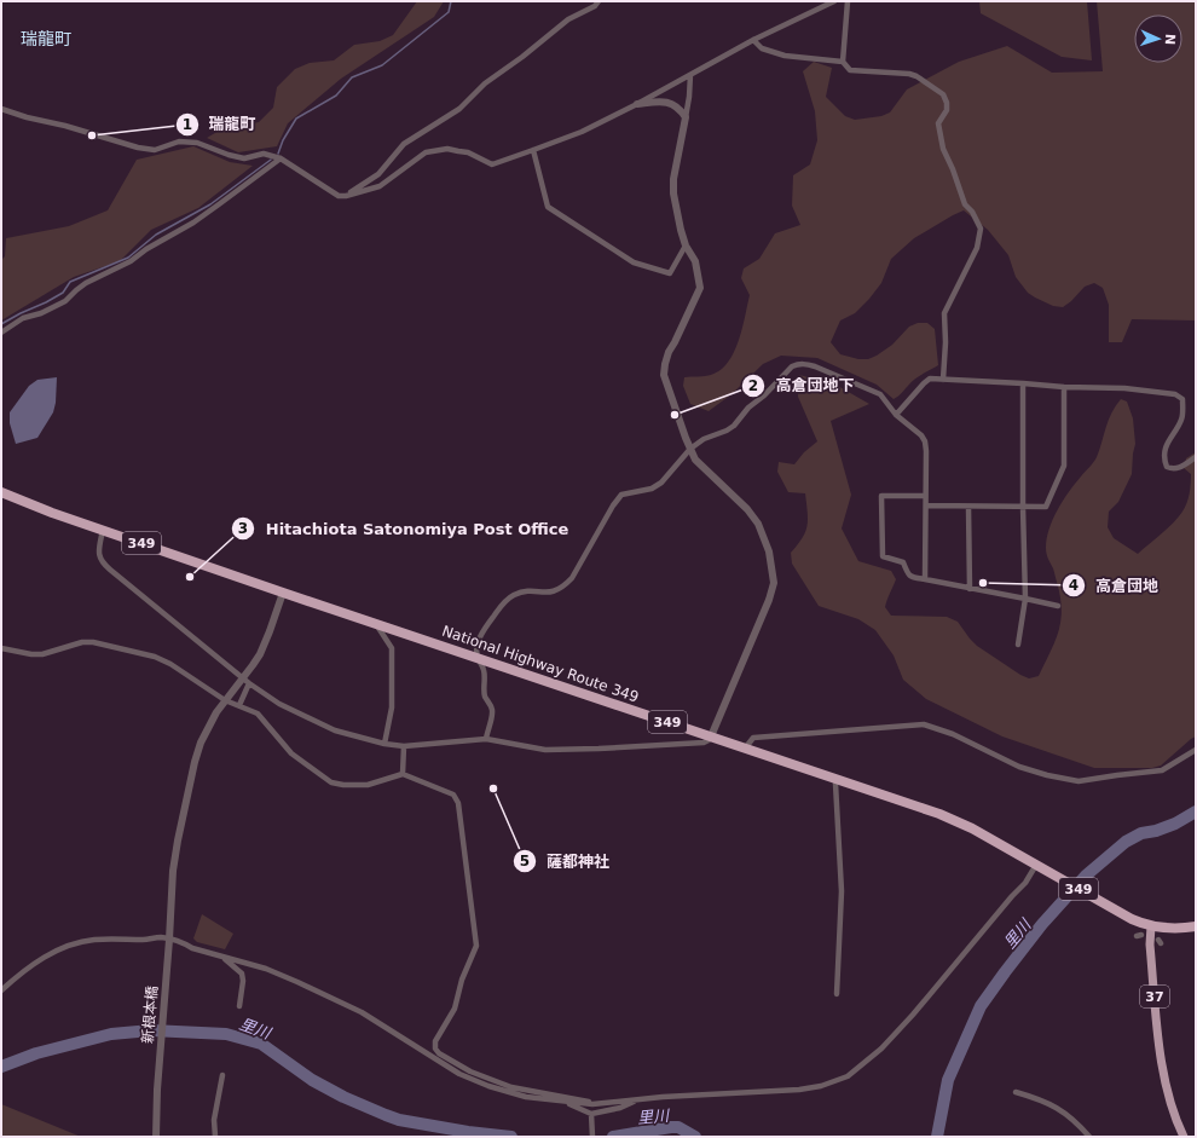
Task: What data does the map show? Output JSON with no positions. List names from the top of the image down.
{
  "streets": {
    "highway": ["349", "National Highway Route 349"],
    "main road": ["37"],
    "street": ["新根本橋"]
  },
  "crossings": [
    ["National Highway Route 349", "37"],
    ["National Highway Route 349", "新根本橋"]
  ],
  "districts": ["瑞龍町"],
  "water": ["里川"],
  "places": [
    "瑞龍町",
    "高倉団地下",
    "Hitachiota Satonomiya Post Office",
    "高倉団地",
    "薩都神社"
  ],
  "north": "right"
}
